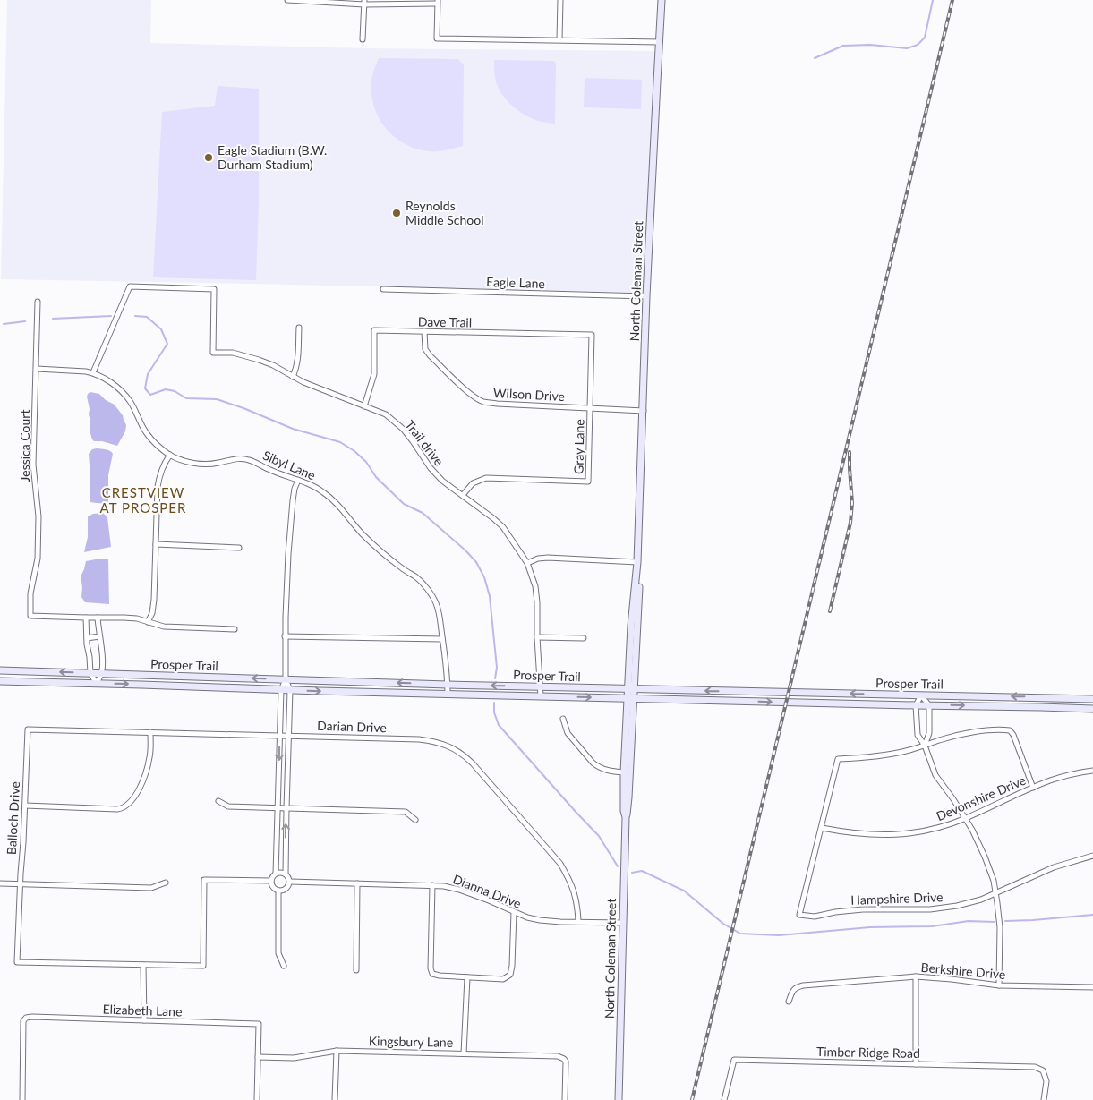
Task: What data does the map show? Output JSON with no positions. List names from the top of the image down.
{
  "streets": {
    "main road": ["North Coleman Street", "Prosper Trail"],
    "street": [
      "Eagle Lane",
      "Dave Trail",
      "Wilson Drive",
      "Trail drive",
      "Jessica Court",
      "Gray Lane",
      "Sibyl Lane",
      "Darian Drive",
      "Devonshire Drive",
      "Balloch Drive",
      "Dianna Drive",
      "Hampshire Drive",
      "Berkshire Drive",
      "Elizabeth Lane",
      "Kingsbury Lane",
      "Timber Ridge Road"
    ]
  },
  "crossings": [
    ["North Coleman Street", "Eagle Lane"],
    ["North Coleman Street", "Wilson Drive"],
    ["North Coleman Street", "Prosper Trail"],
    ["North Coleman Street", "Dianna Drive"],
    ["Dave Trail", "Wilson Drive"],
    ["Dave Trail", "Trail drive"],
    ["Dave Trail", "Gray Lane"],
    ["Wilson Drive", "Gray Lane"],
    ["Trail drive", "Gray Lane"],
    ["Trail drive", "Sibyl Lane"],
    ["Trail drive", "Prosper Trail"],
    ["Jessica Court", "Sibyl Lane"],
    ["Sibyl Lane", "Prosper Trail"],
    ["Darian Drive", "Balloch Drive"],
    ["Darian Drive", "Dianna Drive"],
    ["Devonshire Drive", "Hampshire Drive"],
    ["Elizabeth Lane", "Kingsbury Lane"]
  ],
  "districts": ["CRESTVIEW AT PROSPER"],
  "places": ["Eagle Stadium (B.W. Durham Stadium)", "Reynolds Middle School"]
}
